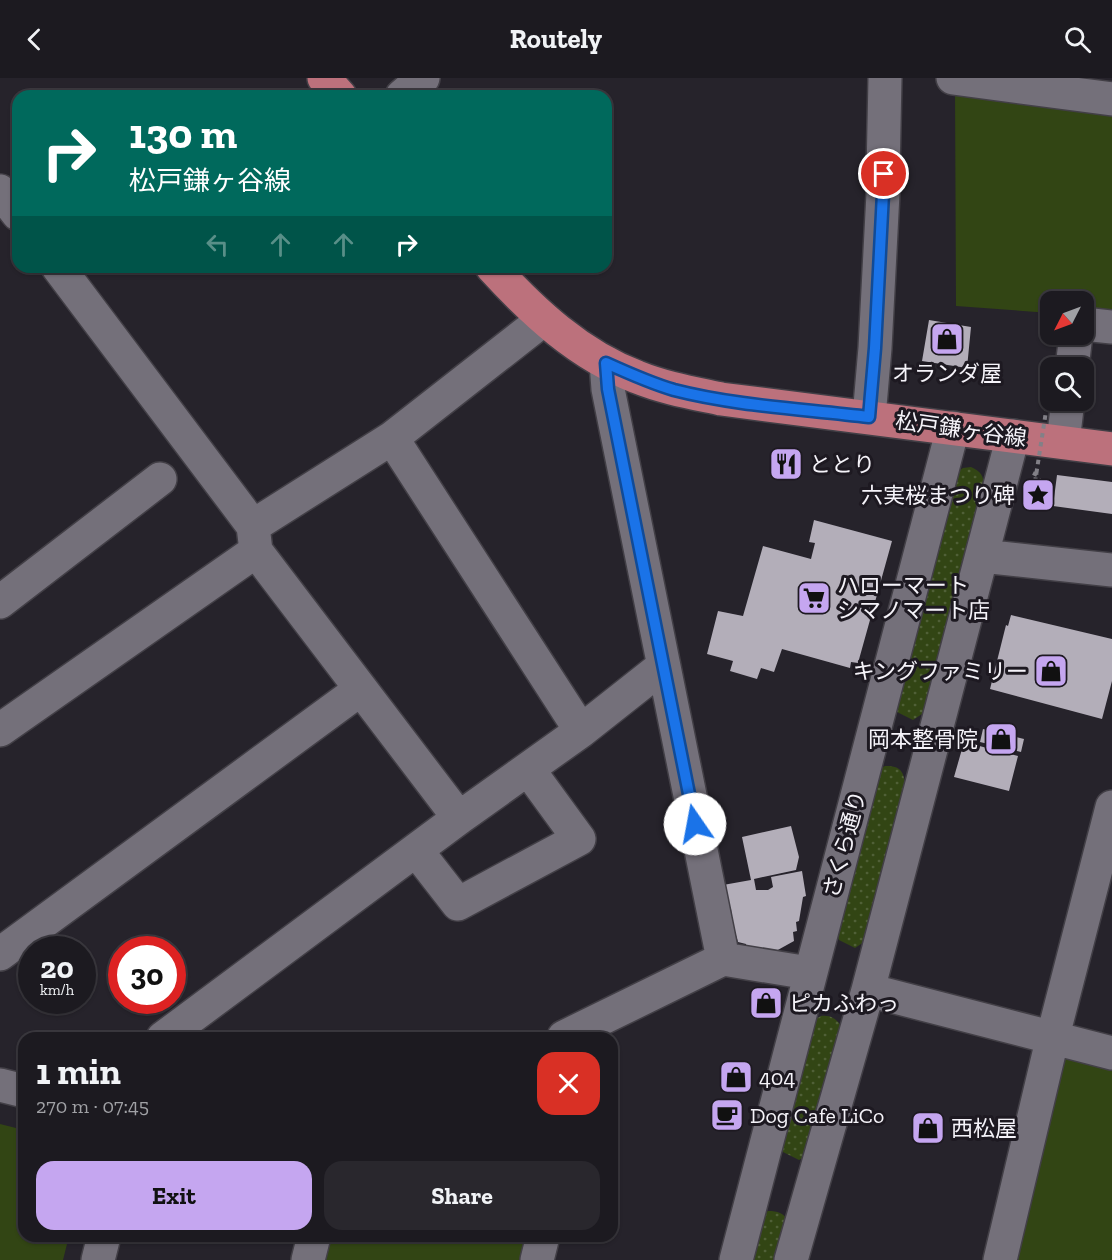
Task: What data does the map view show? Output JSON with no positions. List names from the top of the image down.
{
  "streets": {
    "main road": ["松戸鎌ヶ谷線"],
    "street": ["さくら通り"]
  },
  "crossings": [
    ["松戸鎌ヶ谷線", "さくら通り"]
  ],
  "places": {
    "shop": [
      "オランダ屋",
      "キングファミリー",
      "岡本整骨院",
      "ピカふわっ",
      "404",
      "西松屋"
    ],
    "restaurant": ["ととり"],
    "place": ["六実桜まつり碑"],
    "supermarket": ["ハローマート シマノマート店"],
    "cafe": ["Dog Cafe LiCo"]
  },
  "north": "bottom left",
  "page": {
    "header": "Routely",
    "turn": ["130 m", "松戸鎌ヶ谷線"],
    "speed": "20 km/h",
    "limit": "30",
    "heading": ["1 min", "270 m · 07:45"],
    "buttons": ["Exit", "Share"]
  }
}
